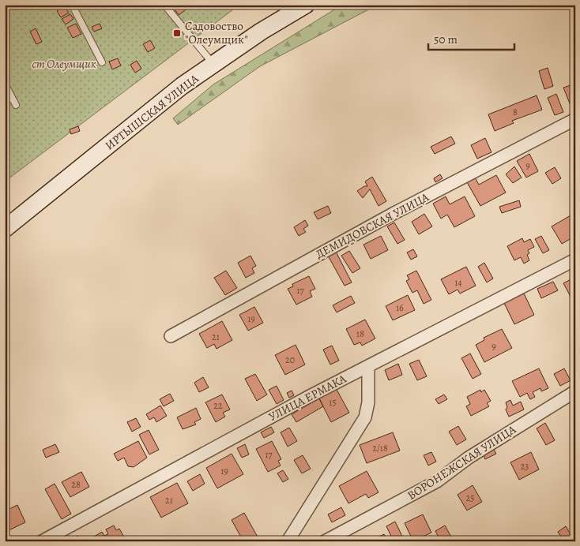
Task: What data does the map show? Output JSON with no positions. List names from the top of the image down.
{
  "streets": {
    "main road": ["ИРТЫШСКАЯ УЛИЦА"],
    "street": ["ДЕМИДОВСКАЯ УЛИЦА", "УЛИЦА ЕРМАКА", "ВОРОНЕЖСКАЯ УЛИЦА"]
  },
  "parks": ["ст Олеумщик"],
  "places": {
    "transit": ["Садовоство \"Олеумщик\""]
  },
  "house_numbers": [
    "8",
    "9",
    "14",
    "17",
    "16",
    "19",
    "18",
    "21",
    "9",
    "20",
    "15",
    "22",
    "2/18",
    "17",
    "23",
    "19",
    "28",
    "25",
    "21"
  ],
  "scale_bar": "50 m"
}
